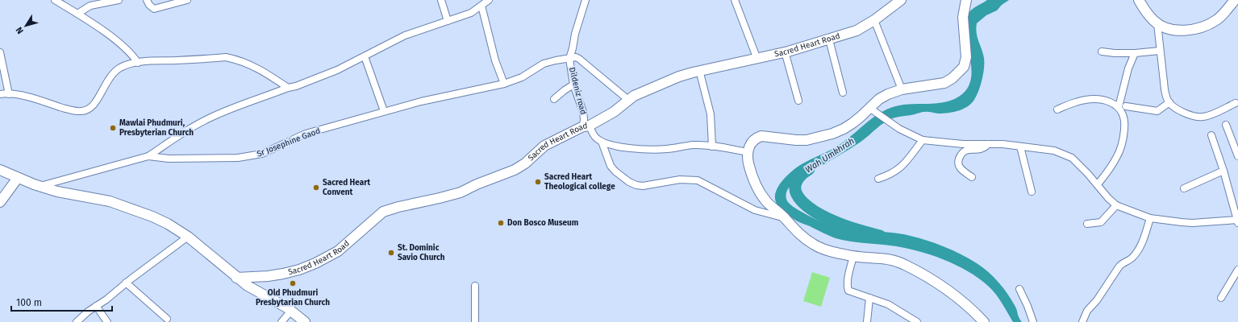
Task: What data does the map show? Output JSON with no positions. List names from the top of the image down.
{
  "streets": {
    "street": ["Sacred Heart Road", "Dildeniz road", "Sr Josephine Gaod"]
  },
  "crossings": [
    ["Sacred Heart Road", "Dildeniz road"],
    ["Dildeniz road", "Sr Josephine Gaod"]
  ],
  "water": ["Wah Umkhrah"],
  "places": [
    "Mawlai Phudmuri, Presbyterian Church",
    "Sacred Heart Theological college",
    "Sacred Heart Convent",
    "Don Bosco Museum",
    "St. Dominic Savio Church",
    "Old Phudmuri Presbytarian Church"
  ],
  "scale_bar": "100 m",
  "north": "bottom left"
}
